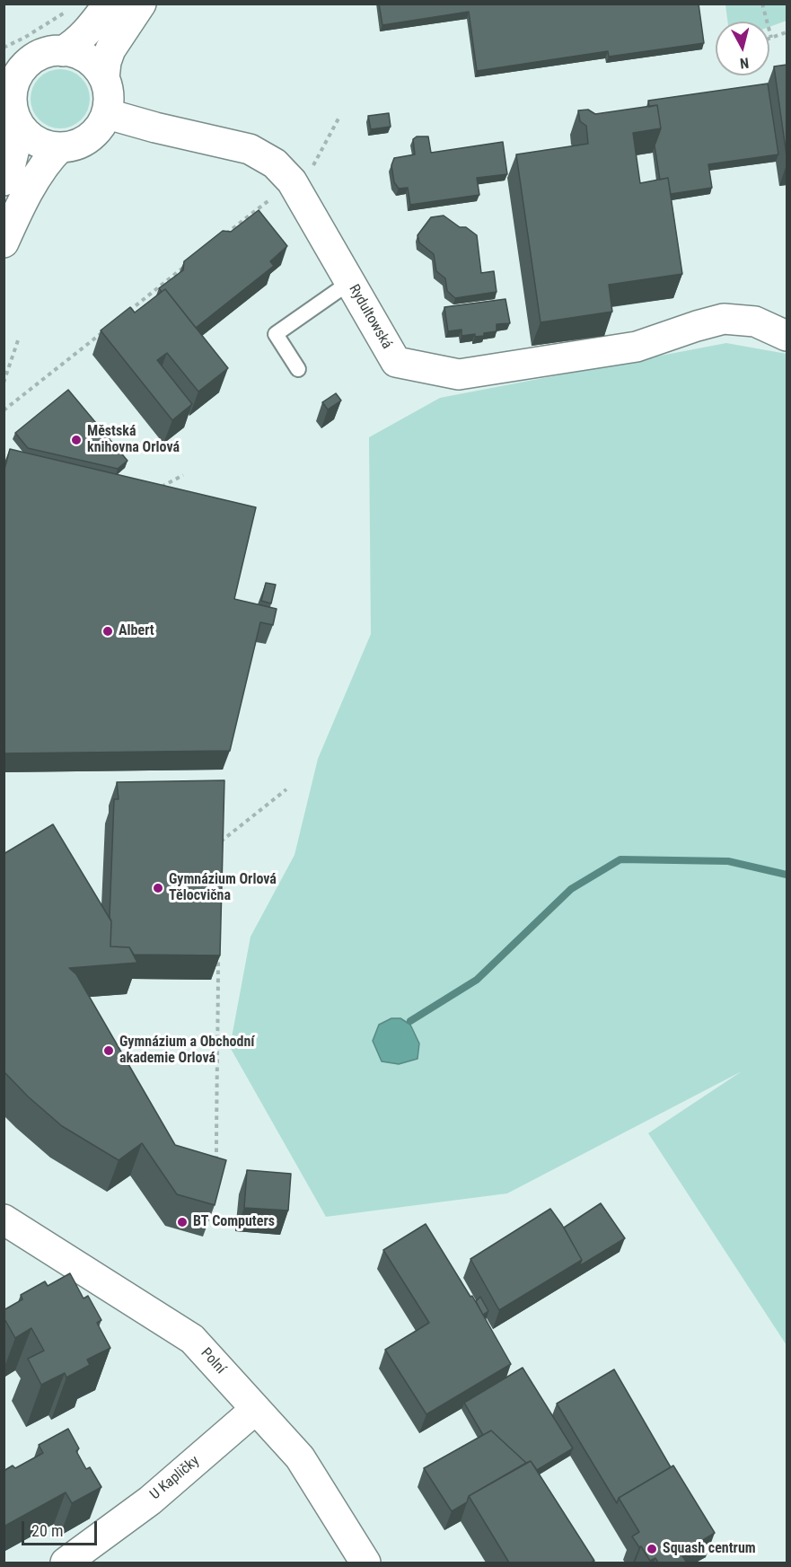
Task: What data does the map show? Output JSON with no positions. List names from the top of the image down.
{
  "streets": {
    "street": ["Rydultowská", "Polní", "U Kapličky"]
  },
  "crossings": [
    ["Polní", "U Kapličky"]
  ],
  "places": [
    "Městská knihovna Orlová",
    "Albert",
    "Gymnázium Orlová Tělocvična",
    "Gymnázium a Obchodní akademie Orlová",
    "BT Computers",
    "Squash centrum"
  ],
  "scale_bar": "20 m",
  "north": "bottom"
}
